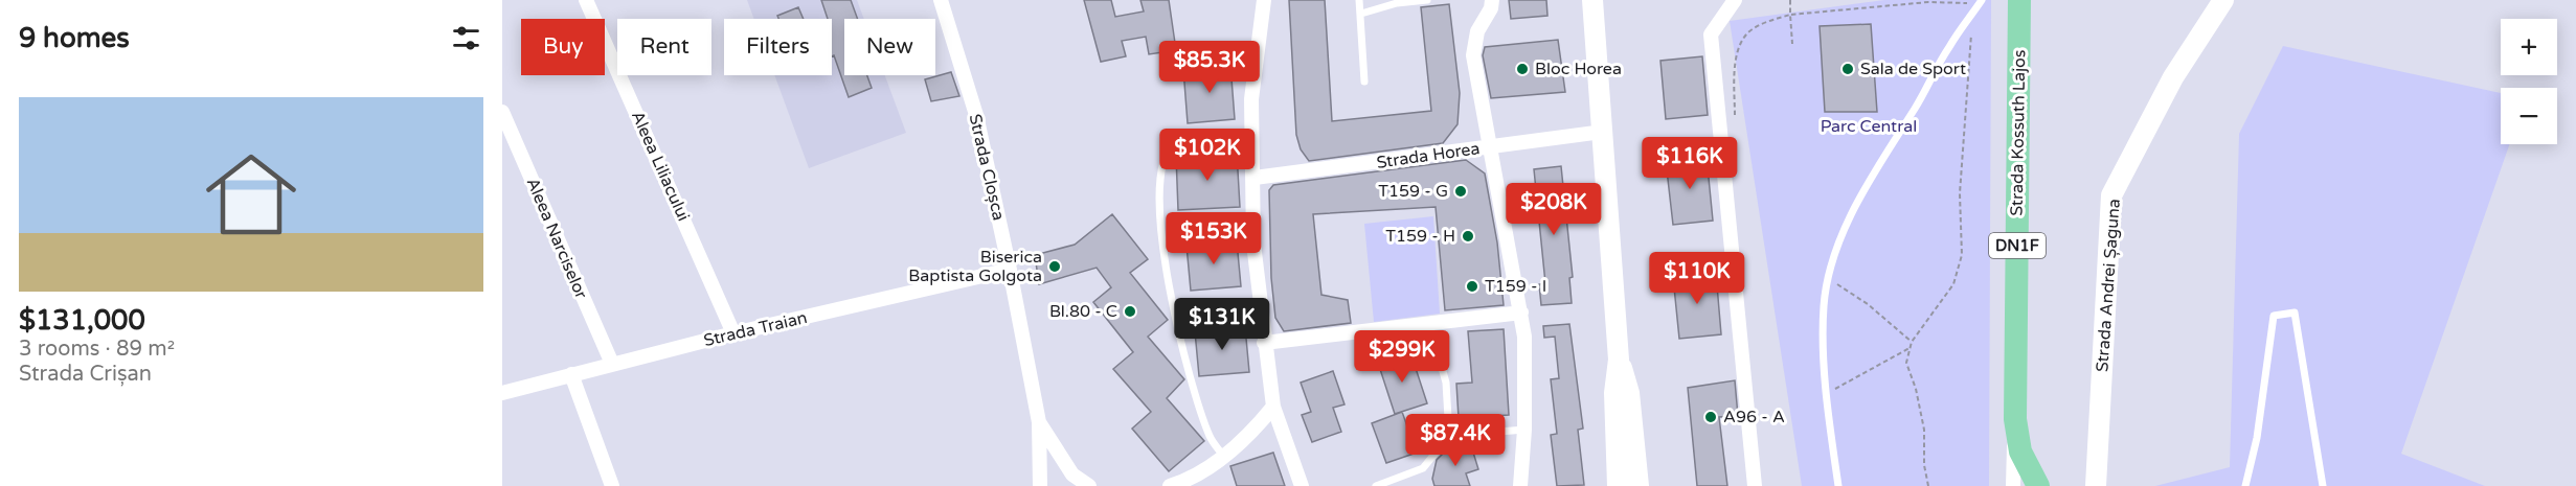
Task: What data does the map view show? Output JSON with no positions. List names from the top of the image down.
{
  "streets": {
    "main road": ["Strada Kossuth Lajos", "DN1F", "Strada Andrei Șaguna"],
    "street": [
      "Strada Horea",
      "Aleea Liliacului",
      "Strada Cloșca",
      "Aleea Narciselor",
      "Strada Traian"
    ]
  },
  "crossings": [
    ["Aleea Liliacului", "Strada Traian"],
    ["Strada Cloșca", "Strada Traian"],
    ["Aleea Narciselor", "Strada Traian"]
  ],
  "parks": ["Parc Central"],
  "places": [
    "Bloc Horea",
    "Sala de Sport",
    "T159 - G",
    "T159 - H",
    "Biserica Baptista Golgota",
    "T159 - I",
    "Bl.80 - C",
    "A96 - A"
  ],
  "page": {
    "heading": "9 homes",
    "map_buttons": ["+", "−"],
    "chip": [
      "Buy",
      "Rent",
      "Filters",
      "New"
    ],
    "price": [
      "$85.3K",
      "$102K",
      "$116K",
      "$208K",
      "$153K",
      "$110K",
      "$131K",
      "$299K",
      "$87.4K"
    ],
    "list": [
      {
        "name": "$131,000",
        "note": "3 rooms · 89 m² · Strada Crișan"
      }
    ]
  }
}
